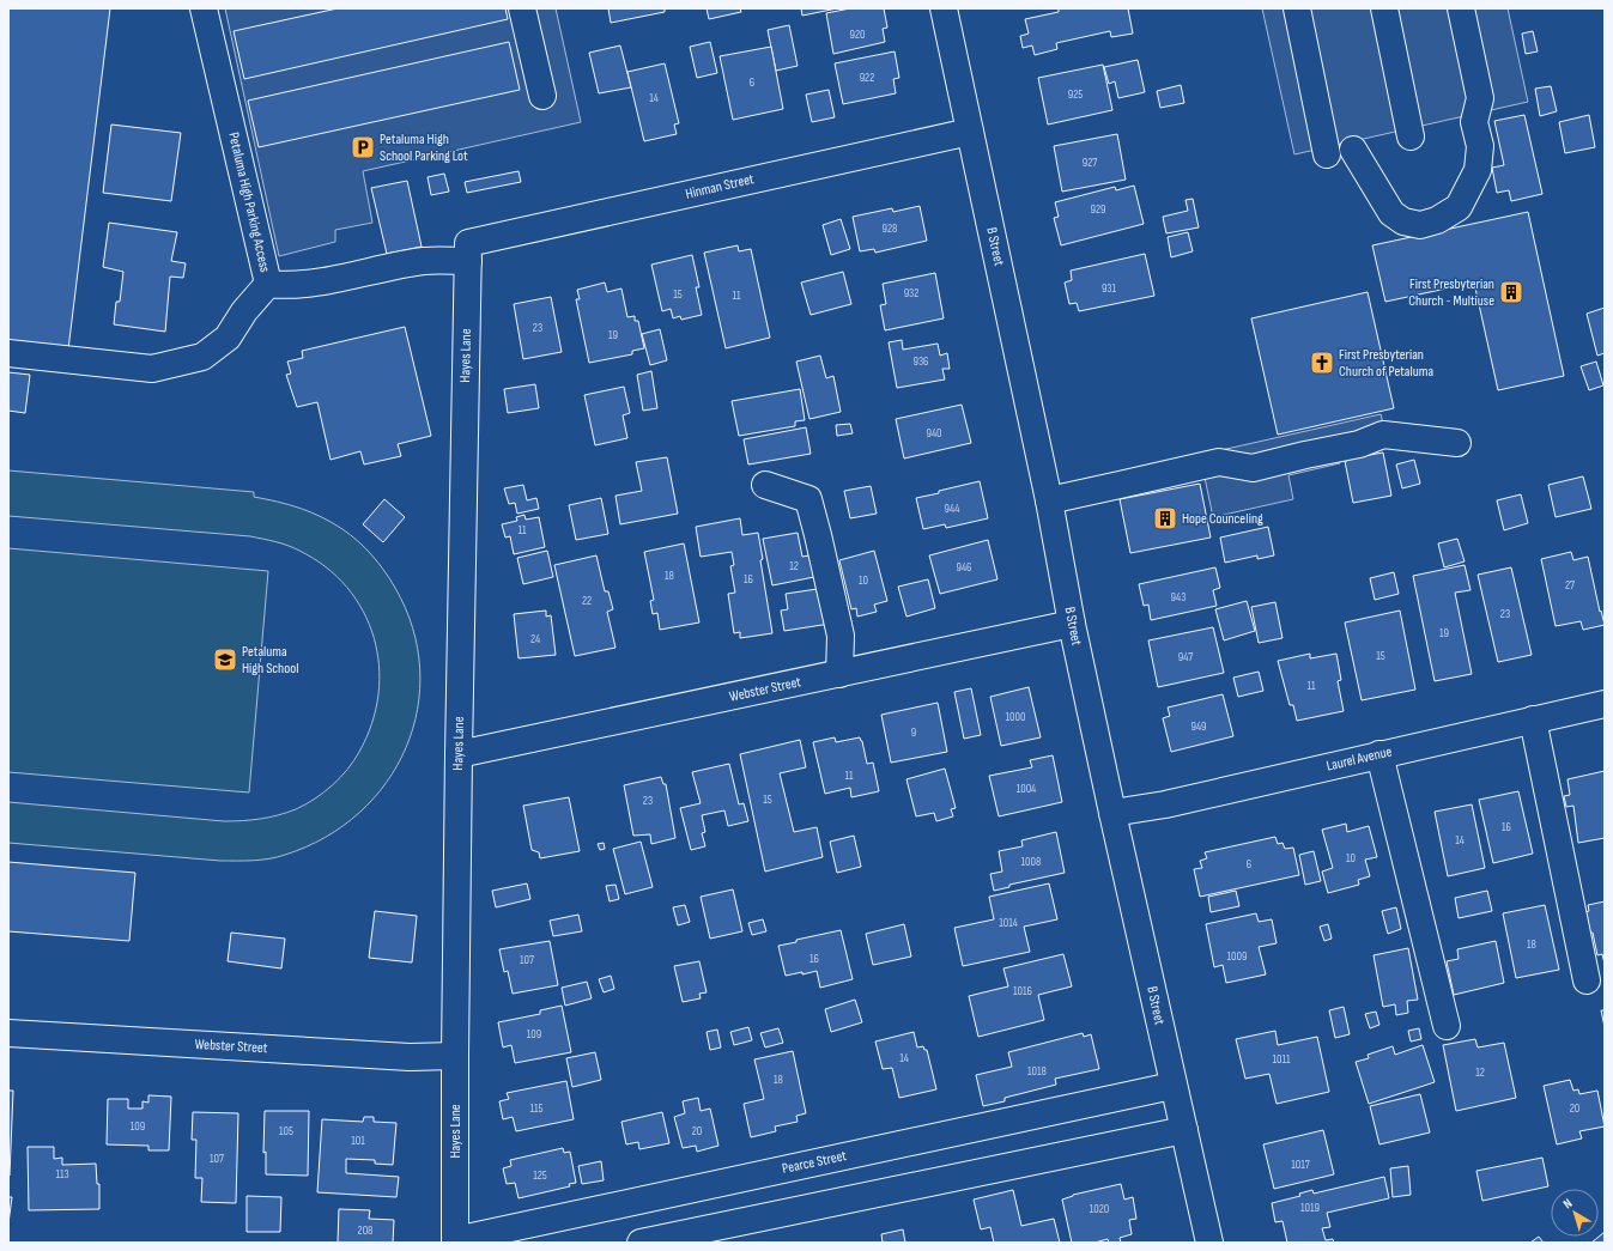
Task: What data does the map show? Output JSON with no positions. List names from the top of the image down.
{
  "streets": {
    "street": [
      "Hinman Street",
      "Petaluma High Parking Access",
      "B Street",
      "Hayes Lane",
      "Webster Street",
      "Laurel Avenue",
      "Pearce Street"
    ]
  },
  "crossings": [
    ["Hinman Street", "Petaluma High Parking Access"],
    ["Hinman Street", "B Street"],
    ["Hinman Street", "Hayes Lane"],
    ["Petaluma High Parking Access", "Hayes Lane"],
    ["B Street", "Webster Street"],
    ["B Street", "Laurel Avenue"],
    ["B Street", "Pearce Street"],
    ["Hayes Lane", "Webster Street"],
    ["Hayes Lane", "Pearce Street"]
  ],
  "places": {
    "parking": ["Petaluma High School Parking Lot"],
    "building": ["First Presbyterian Church - Multiuse", "Hope Counceling"],
    "church": ["First Presbyterian Church of Petaluma"],
    "school or university": ["Petaluma High School"]
  },
  "house_numbers": [
    "920",
    "922",
    "6",
    "925",
    "14",
    "927",
    "929",
    "928",
    "931",
    "932",
    "15",
    "11",
    "23",
    "19",
    "936",
    "940",
    "944",
    "11",
    "12",
    "946",
    "18",
    "16",
    "10",
    "27",
    "943",
    "22",
    "23",
    "19",
    "24",
    "15",
    "947",
    "11",
    "1000",
    "949",
    "9",
    "11",
    "1004",
    "15",
    "23",
    "16",
    "14",
    "10",
    "1008",
    "6",
    "1014",
    "18",
    "1009",
    "16",
    "107",
    "1016",
    "109",
    "14",
    "1011",
    "1018",
    "12",
    "18",
    "115",
    "20",
    "109",
    "105",
    "20",
    "101",
    "107",
    "1017",
    "113",
    "125",
    "1019",
    "1020",
    "208"
  ],
  "north": "top left"
}
